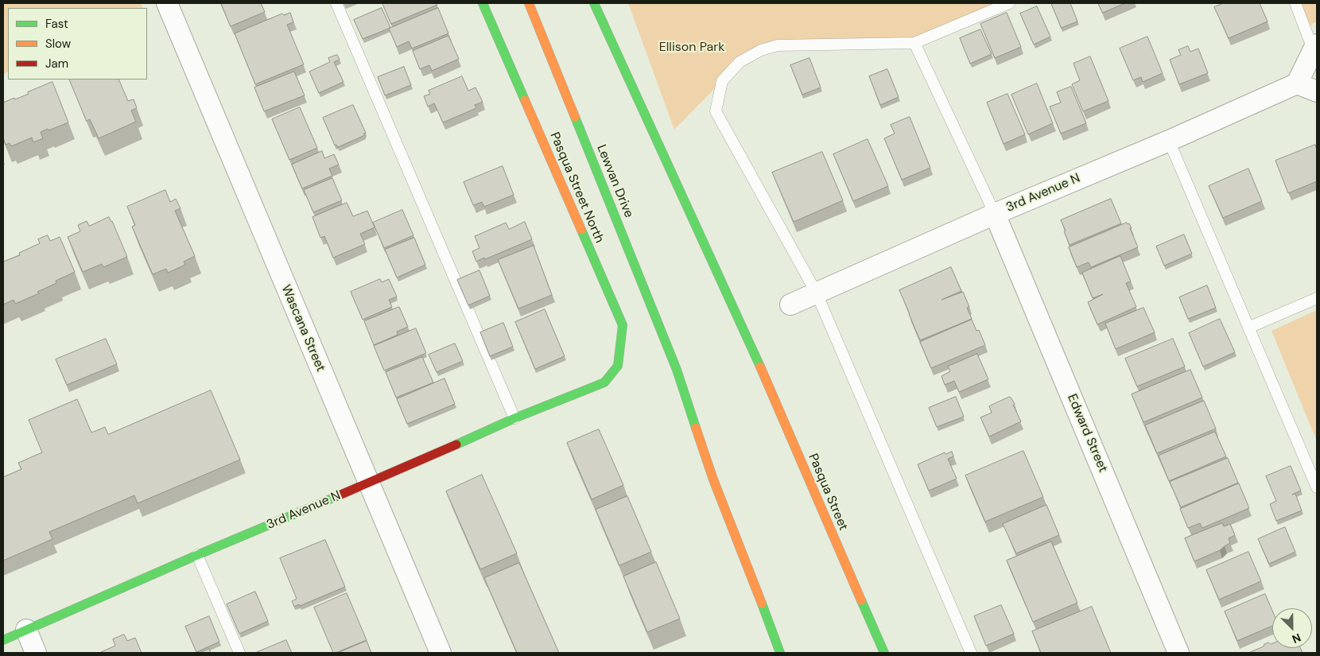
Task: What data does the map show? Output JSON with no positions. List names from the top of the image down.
{
  "streets": {
    "main road": [
      "Lewvan Drive",
      "Pasqua Street North",
      "3rd Avenue N",
      "Pasqua Street"
    ],
    "street": ["Wascana Street", "Edward Street"]
  },
  "crossings": [
    ["Pasqua Street North", "3rd Avenue N"],
    ["3rd Avenue N", "Wascana Street"],
    ["3rd Avenue N", "Edward Street"]
  ],
  "parks": ["Ellison Park"],
  "legend": ["Fast", "Slow", "Jam"],
  "north": "bottom right"
}
